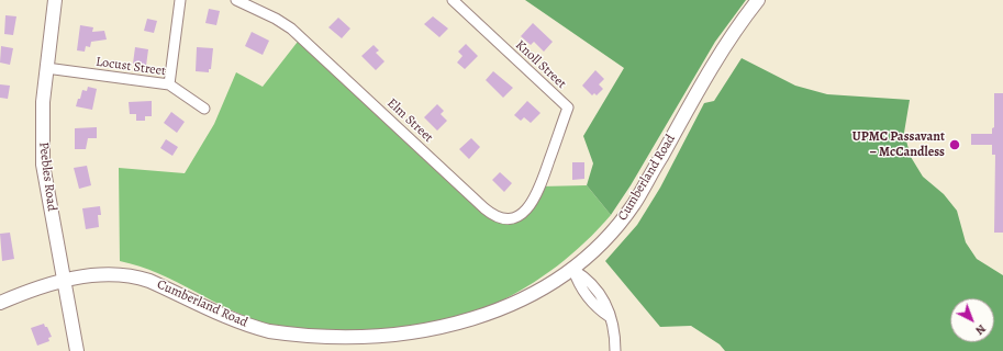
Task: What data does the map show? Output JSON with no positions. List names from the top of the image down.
{
  "streets": {
    "street": [
      "Knoll Street",
      "Locust Street",
      "Elm Street",
      "Peebles Road",
      "Cumberland Road"
    ]
  },
  "crossings": [
    ["Knoll Street", "Elm Street"],
    ["Locust Street", "Peebles Road"],
    ["Peebles Road", "Cumberland Road"]
  ],
  "places": ["UPMC Passavant – McCandless"],
  "north": "bottom right"
}
